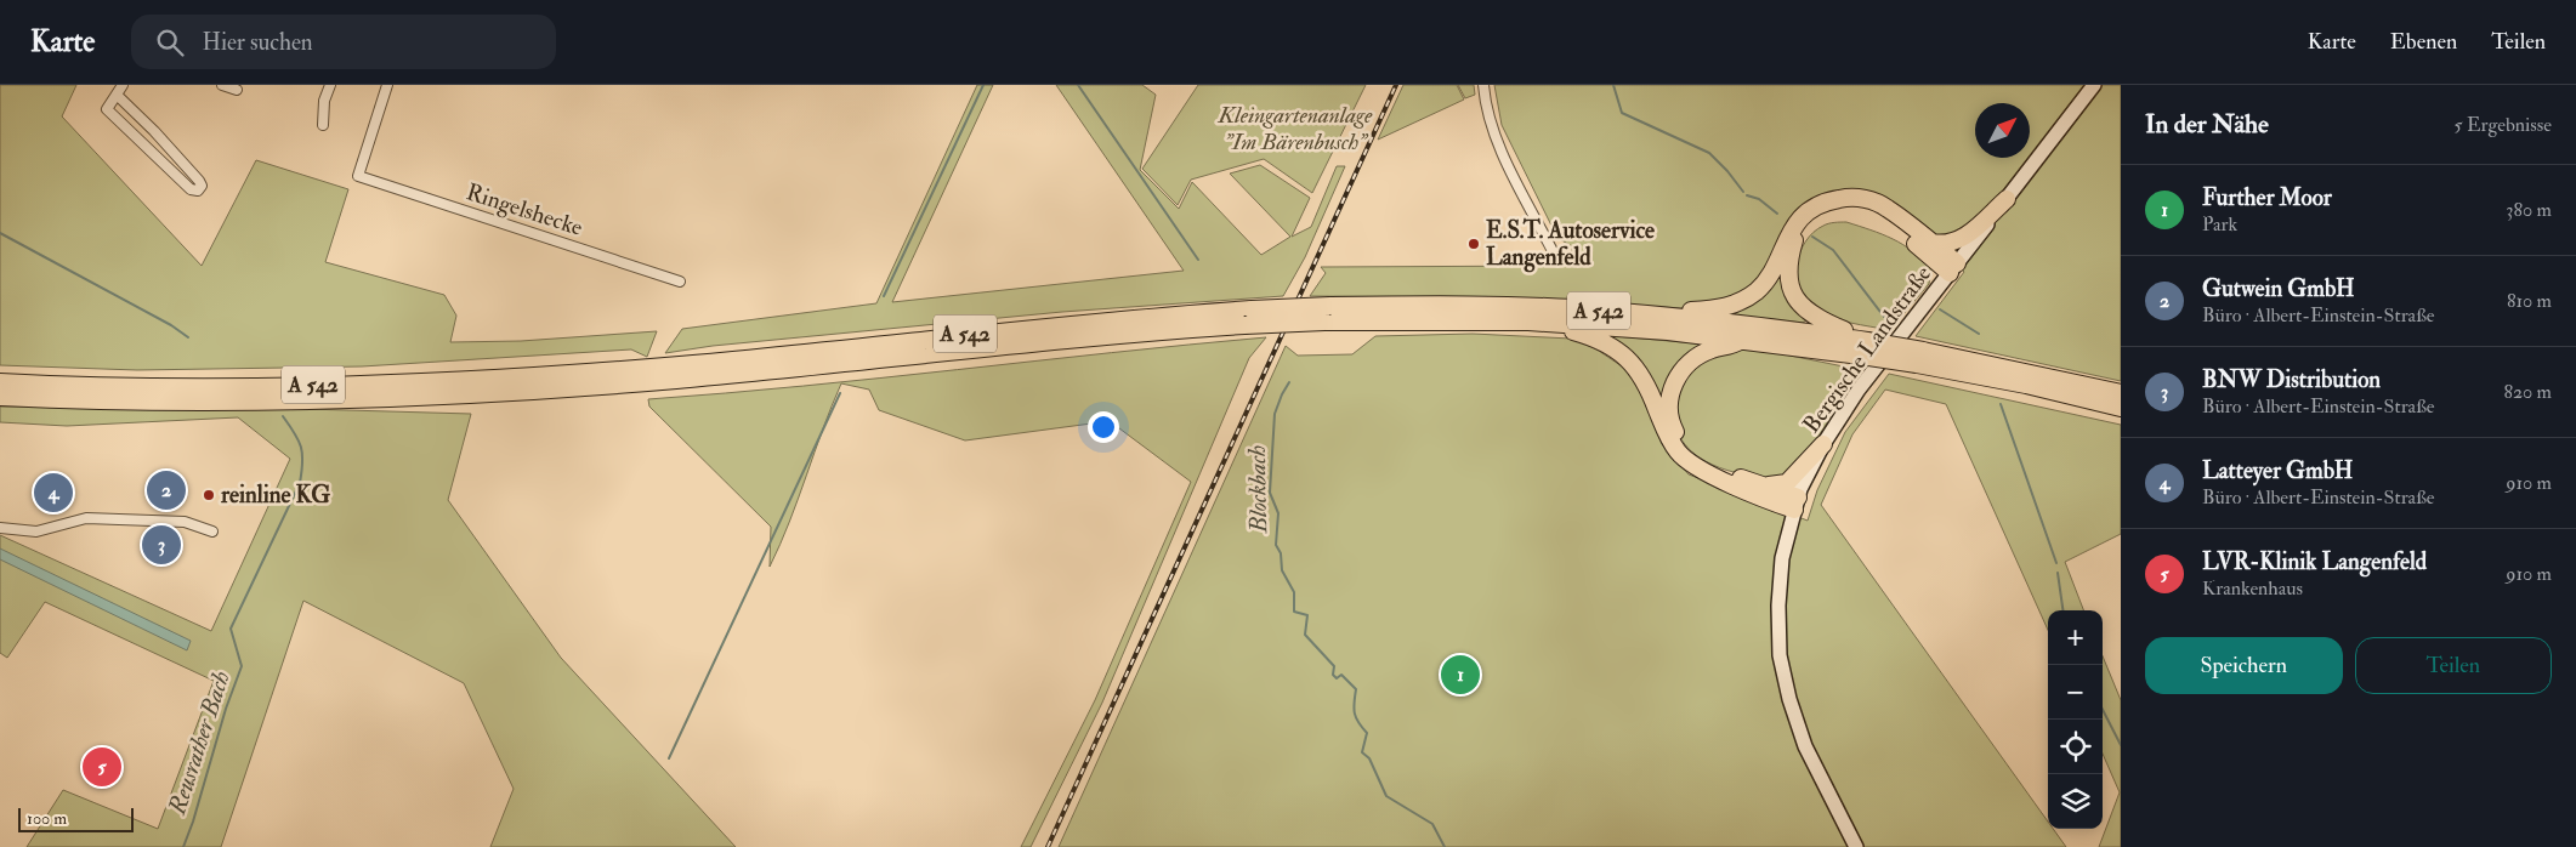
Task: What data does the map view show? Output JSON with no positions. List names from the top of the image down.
{
  "streets": {
    "highway": ["A 542"],
    "main road": ["Bergische Landstraße"],
    "street": ["Ringelshecke"]
  },
  "water": ["Blockbach", "Reusrather Bach"],
  "parks": ["Kleingartenanlage \"Im Bärenbusch\""],
  "places": ["E.S.T. Autoservice Langenfeld", "reinline KG"],
  "scale_bar": "100 m",
  "north": "top right",
  "page": {
    "header": "Karte",
    "search": "Hier suchen",
    "nav": ["Karte", "Ebenen", "Teilen"],
    "heading": ["In der Nähe", "5 Ergebnisse"],
    "list": [
      {
        "mark": "1",
        "name": "Further Moor",
        "note": "Park",
        "value": "380 m"
      },
      {
        "mark": "2",
        "name": "Gutwein GmbH",
        "note": "Büro · Albert-Einstein-Straße",
        "value": "810 m"
      },
      {
        "mark": "3",
        "name": "BNW Distribution",
        "note": "Büro · Albert-Einstein-Straße",
        "value": "820 m"
      },
      {
        "mark": "4",
        "name": "Latteyer GmbH",
        "note": "Büro · Albert-Einstein-Straße",
        "value": "910 m"
      },
      {
        "mark": "5",
        "name": "LVR-Klinik Langenfeld",
        "note": "Krankenhaus",
        "value": "910 m"
      }
    ],
    "pins": [
      "2",
      "4",
      "3",
      "1",
      "5"
    ],
    "map_buttons": ["+", "−"],
    "buttons": ["Speichern", "Teilen"],
    "scale": "100 m"
  }
}
